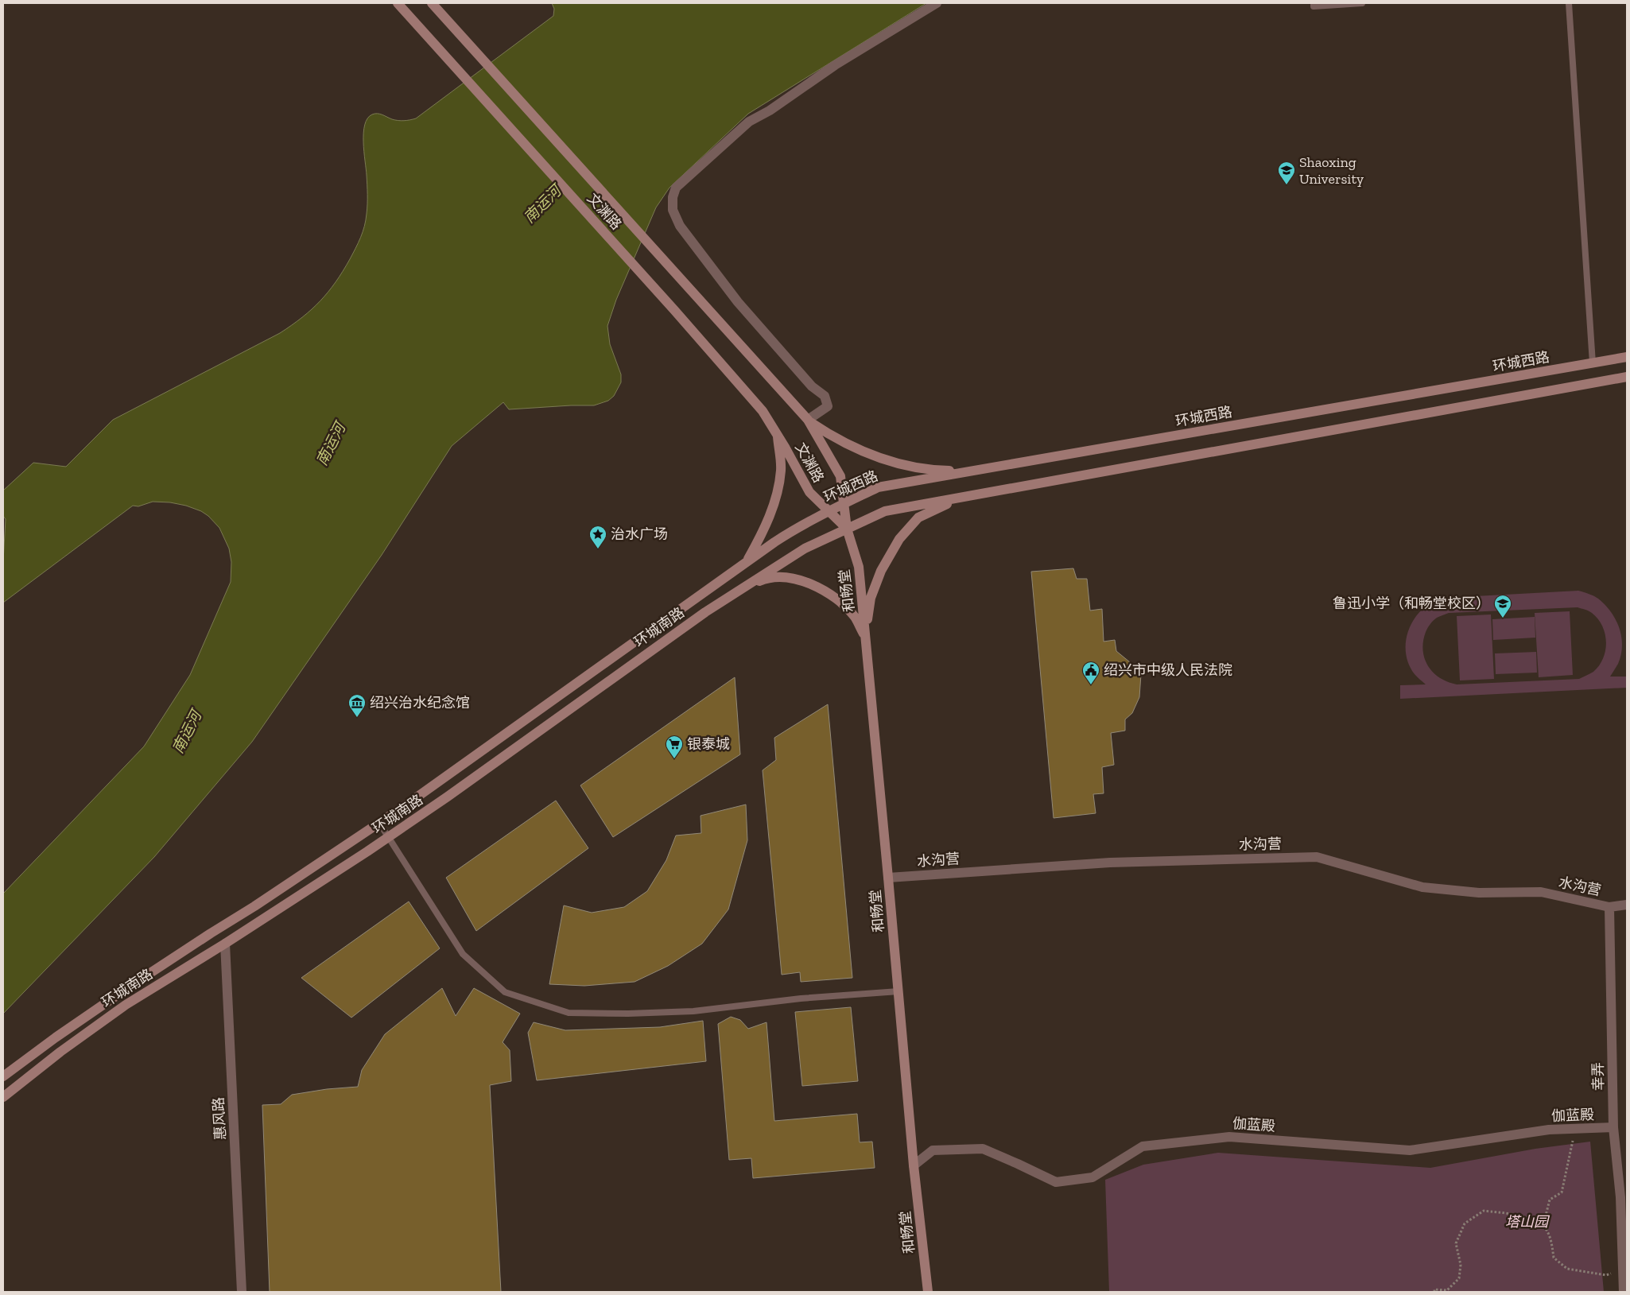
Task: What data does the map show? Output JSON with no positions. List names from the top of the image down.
{
  "streets": {
    "main road": [
      "文渊路",
      "环城西路",
      "和畅堂",
      "环城南路"
    ],
    "street": [
      "水沟营",
      "幸弄",
      "伽蓝殿",
      "惠风路"
    ]
  },
  "crossings": [
    ["文渊路", "环城西路"],
    ["文渊路", "和畅堂"],
    ["文渊路", "环城南路"],
    ["环城西路", "环城南路"],
    ["和畅堂", "环城南路"],
    ["和畅堂", "水沟营"],
    ["和畅堂", "伽蓝殿"],
    ["环城南路", "惠风路"],
    ["水沟营", "幸弄"],
    ["幸弄", "伽蓝殿"]
  ],
  "water": ["南运河"],
  "parks": ["塔山园"],
  "places": {
    "school or university": ["Shaoxing University", "鲁迅小学（和畅堂校区）"],
    "place": ["治水广场"],
    "public building": ["绍兴市中级人民法院"],
    "museum": ["绍兴治水纪念馆"],
    "supermarket": ["银泰城"]
  }
}
